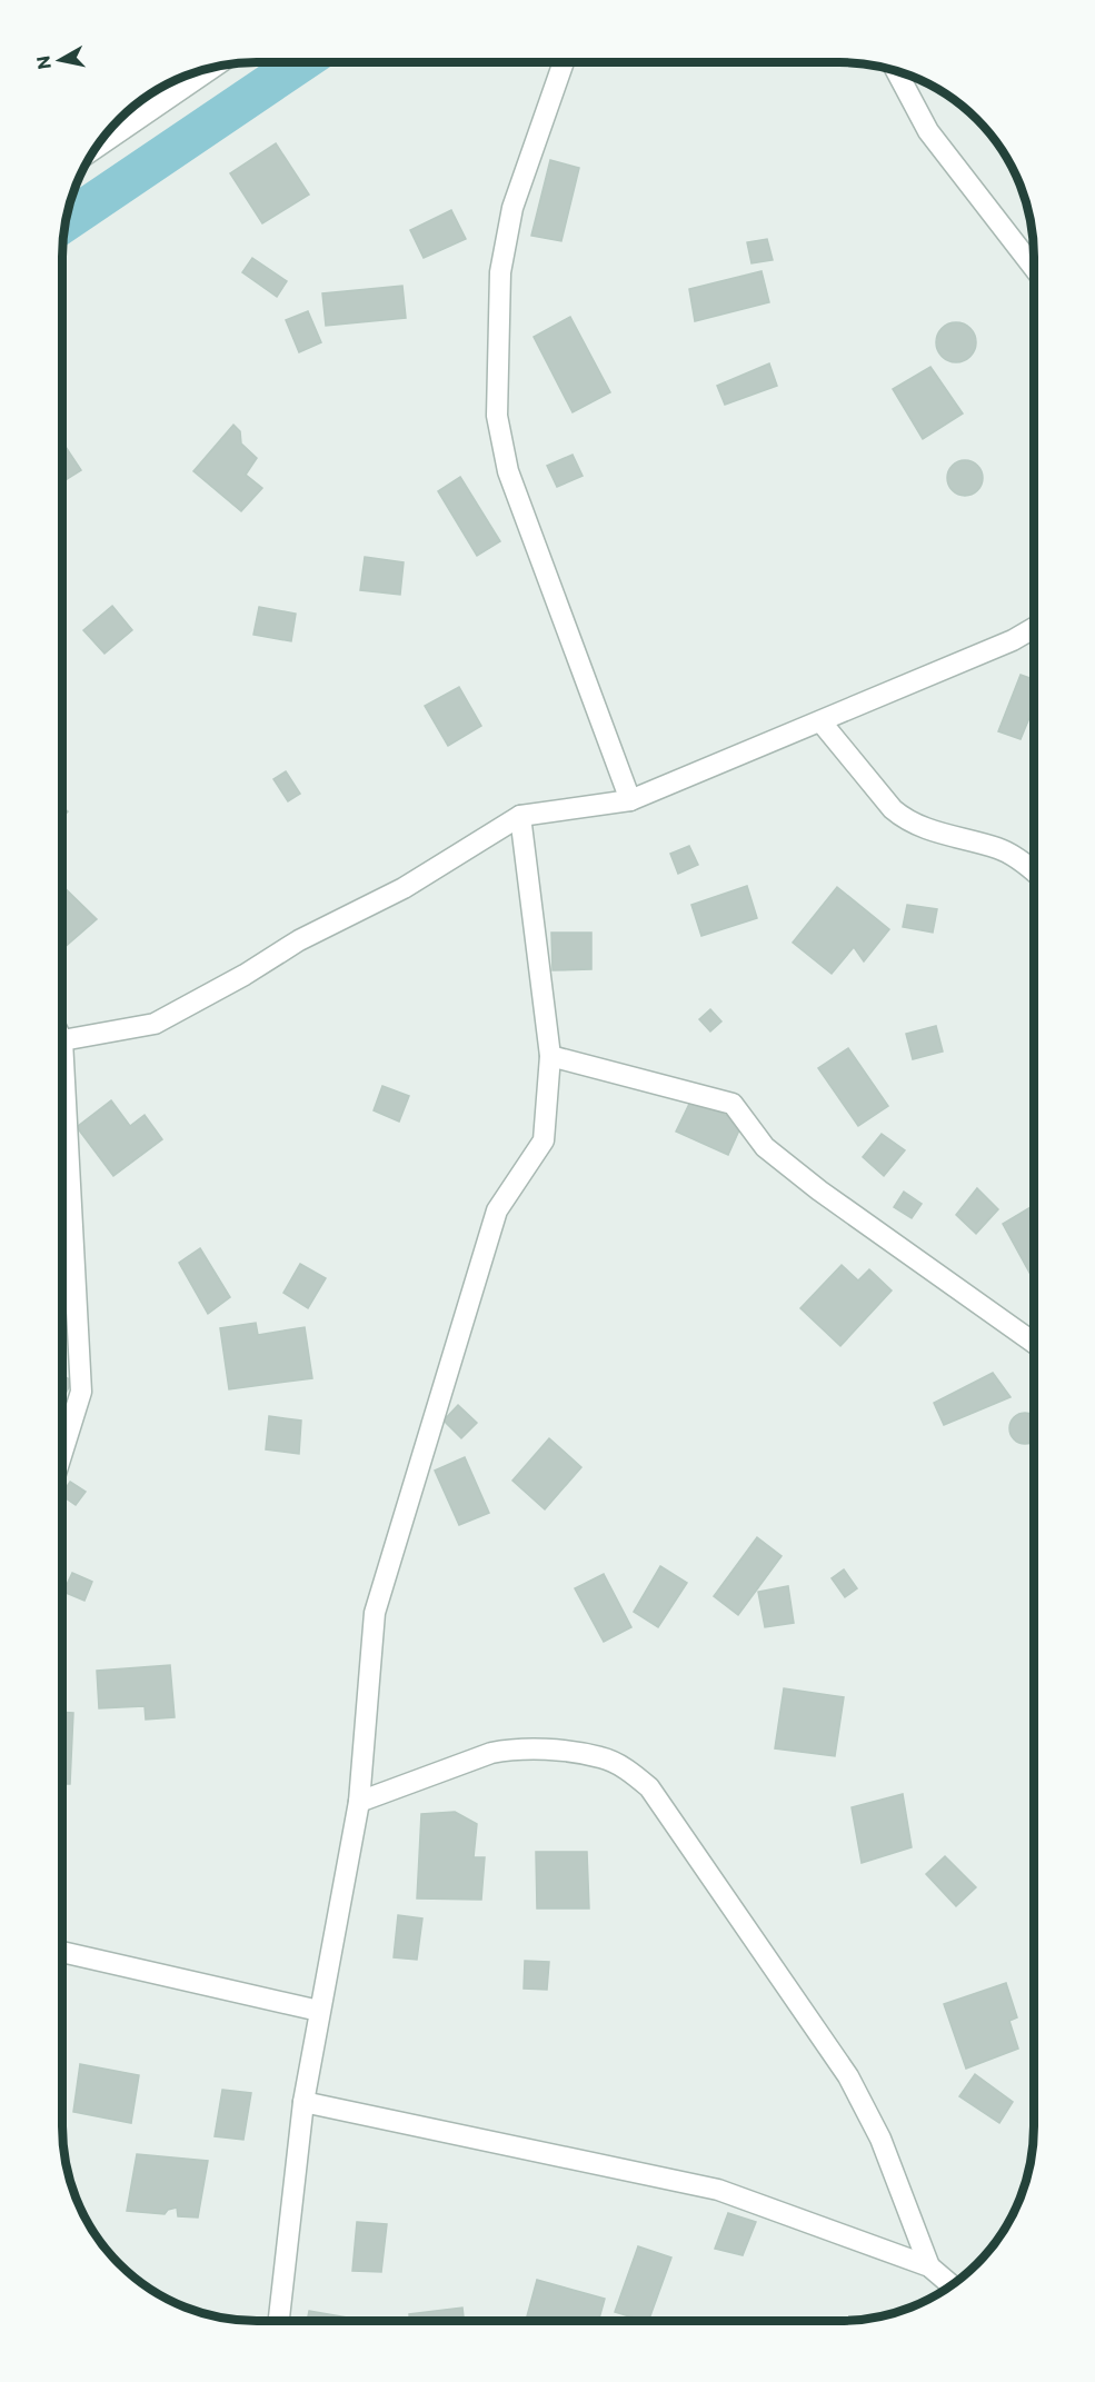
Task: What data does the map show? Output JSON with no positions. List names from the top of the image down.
{
  "north": "left"
}
